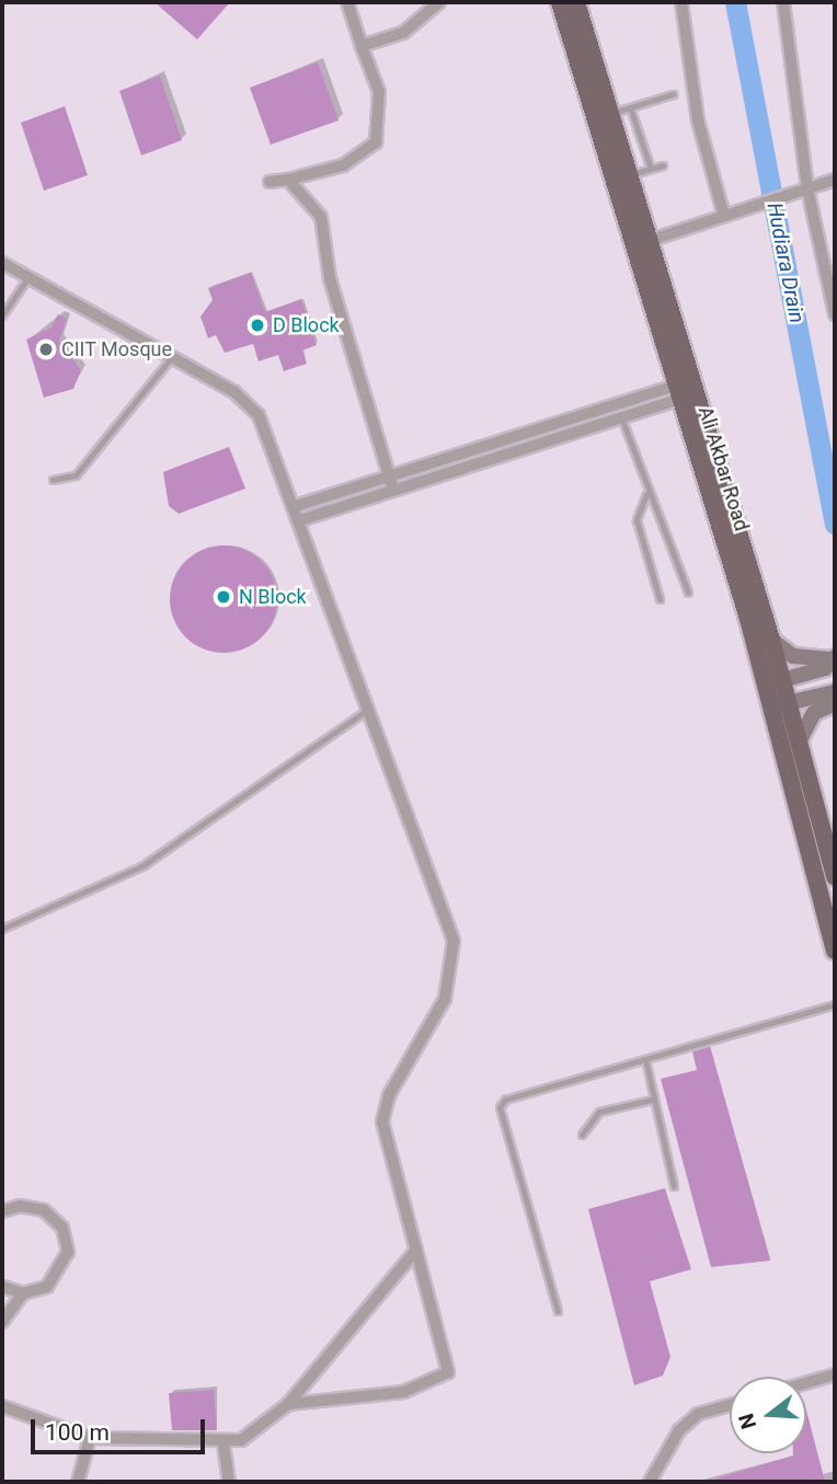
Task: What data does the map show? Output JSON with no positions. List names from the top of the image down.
{
  "streets": {
    "main road": ["Ali Akbar Road"]
  },
  "water": ["Hudiara Drain"],
  "places": ["D Block", "CIIT Mosque", "N Block"],
  "scale_bar": "100 m",
  "north": "left"
}
